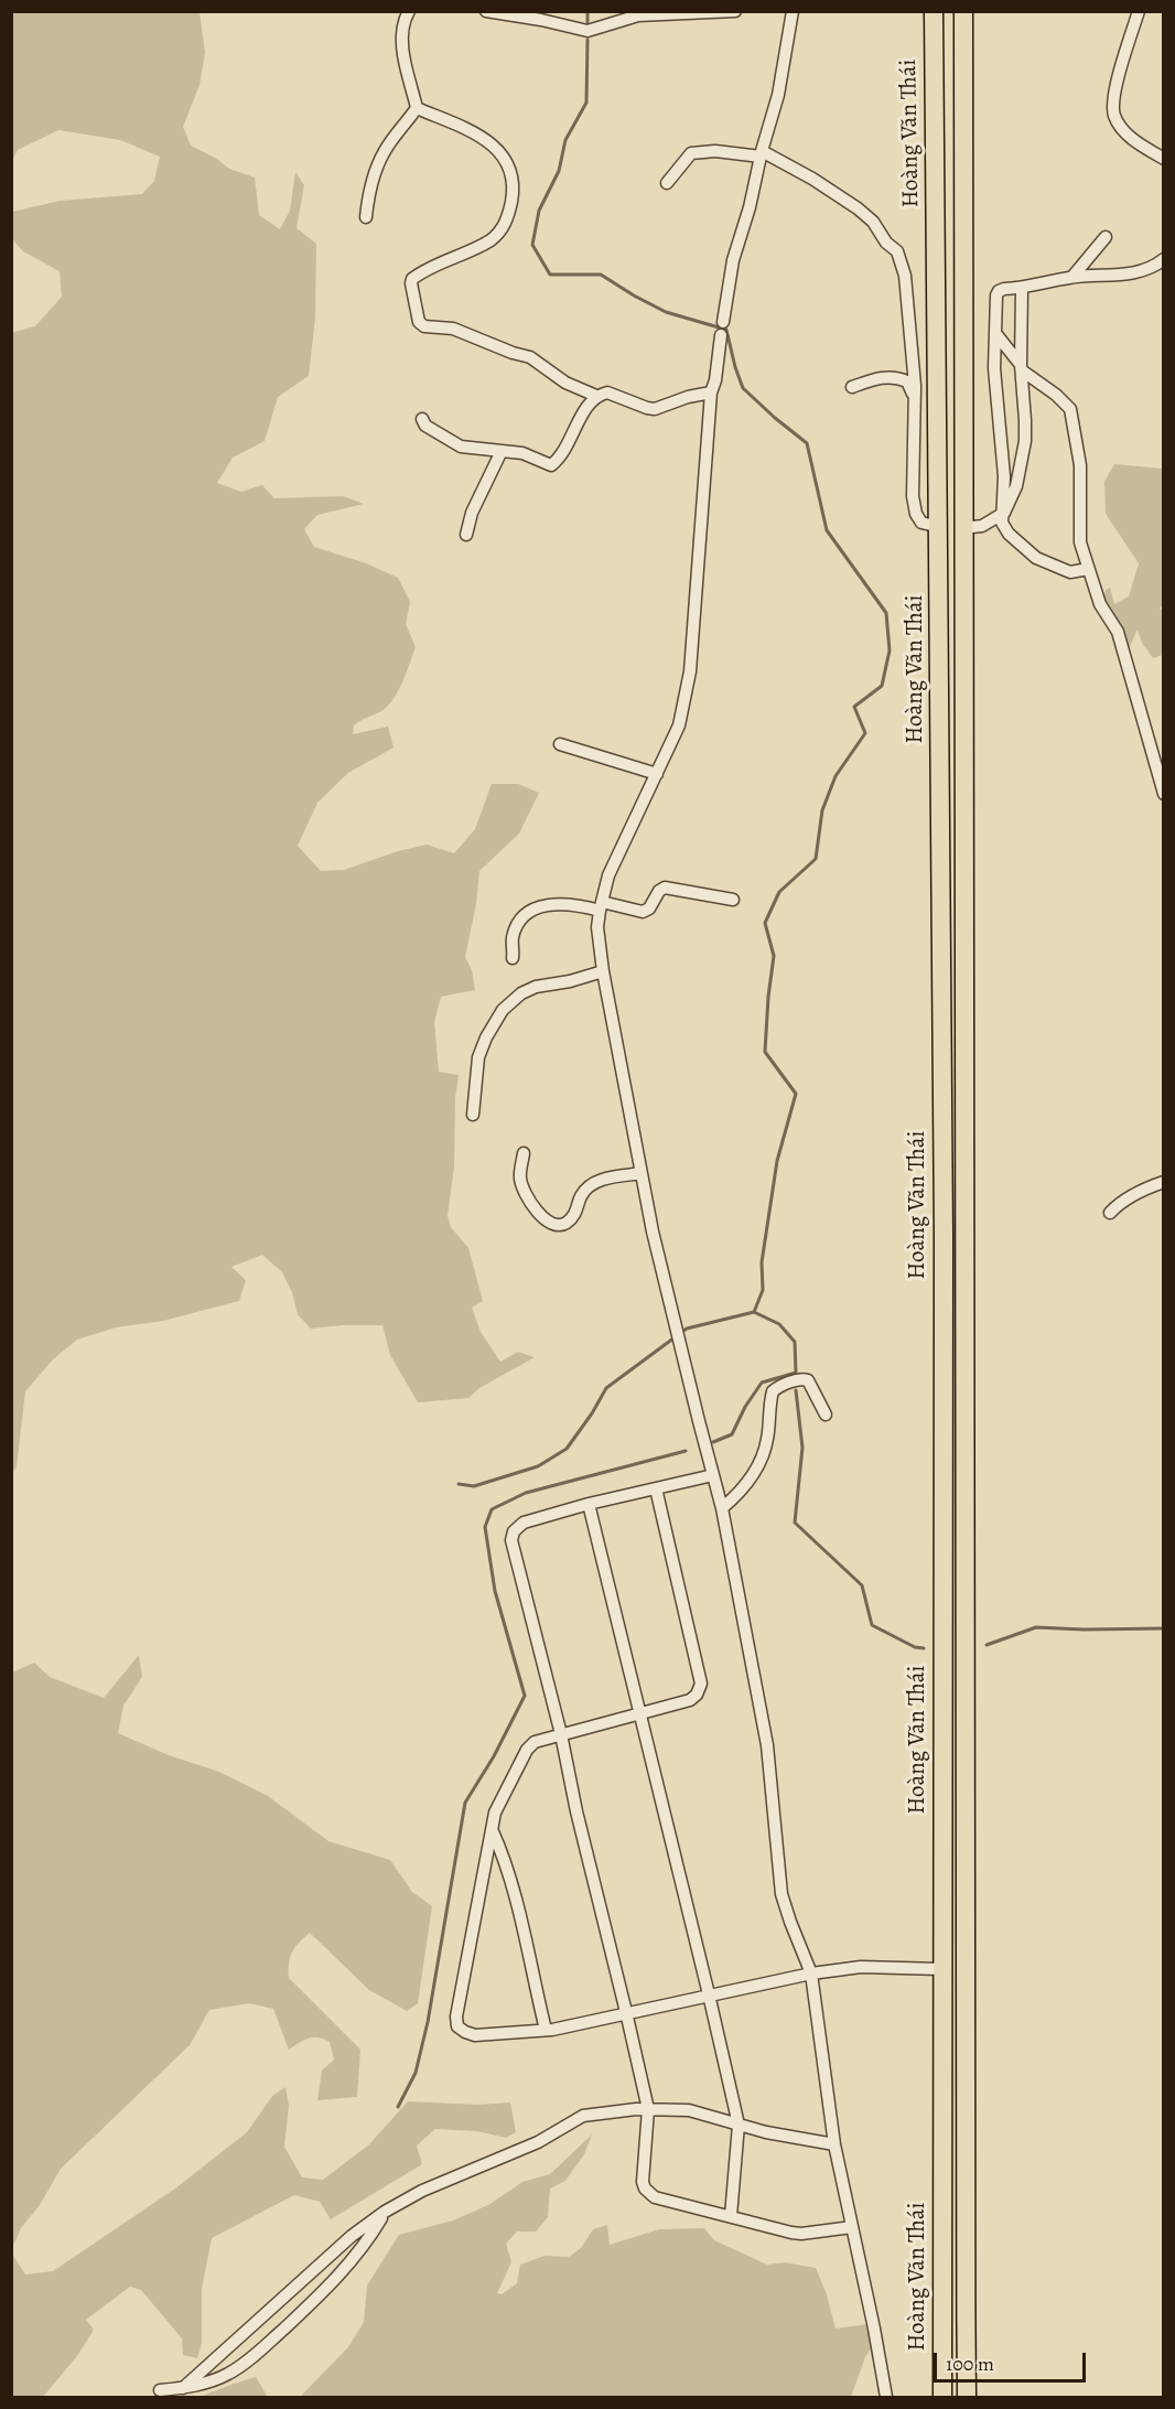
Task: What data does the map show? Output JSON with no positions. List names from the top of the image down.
{
  "streets": {
    "main road": ["Hoàng Văn Thái"]
  },
  "scale_bar": "100 m"
}
